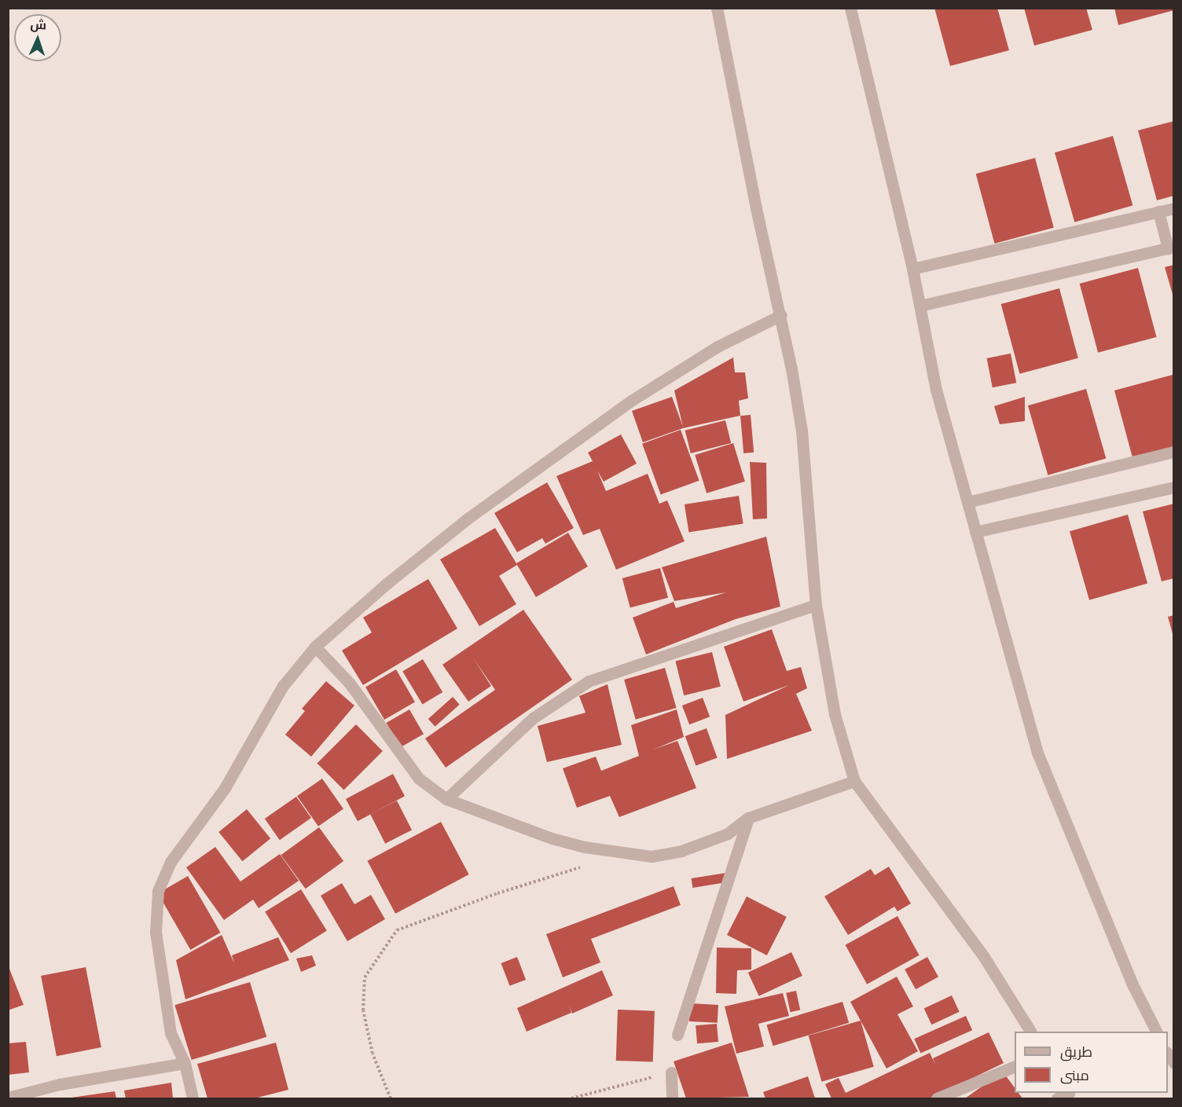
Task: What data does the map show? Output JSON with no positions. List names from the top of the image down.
{
  "legend": ["طريق", "مبنى"],
  "north": "top"
}
